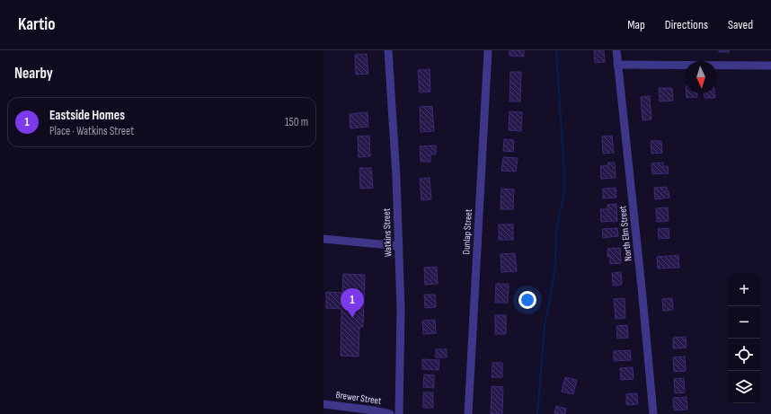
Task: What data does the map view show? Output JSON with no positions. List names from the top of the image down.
{
  "streets": {
    "street": [
      "Dunlap Street",
      "Watkins Street",
      "North Elm Street",
      "Brewer Street"
    ]
  },
  "north": "bottom",
  "page": {
    "header": "Kartio",
    "nav": ["Map", "Directions", "Saved"],
    "heading": "Nearby",
    "list": [
      {
        "mark": "1",
        "name": "Eastside Homes",
        "note": "Place · Watkins Street",
        "value": "150 m"
      }
    ],
    "map_buttons": ["+", "−"],
    "pins": "1"
  }
}
